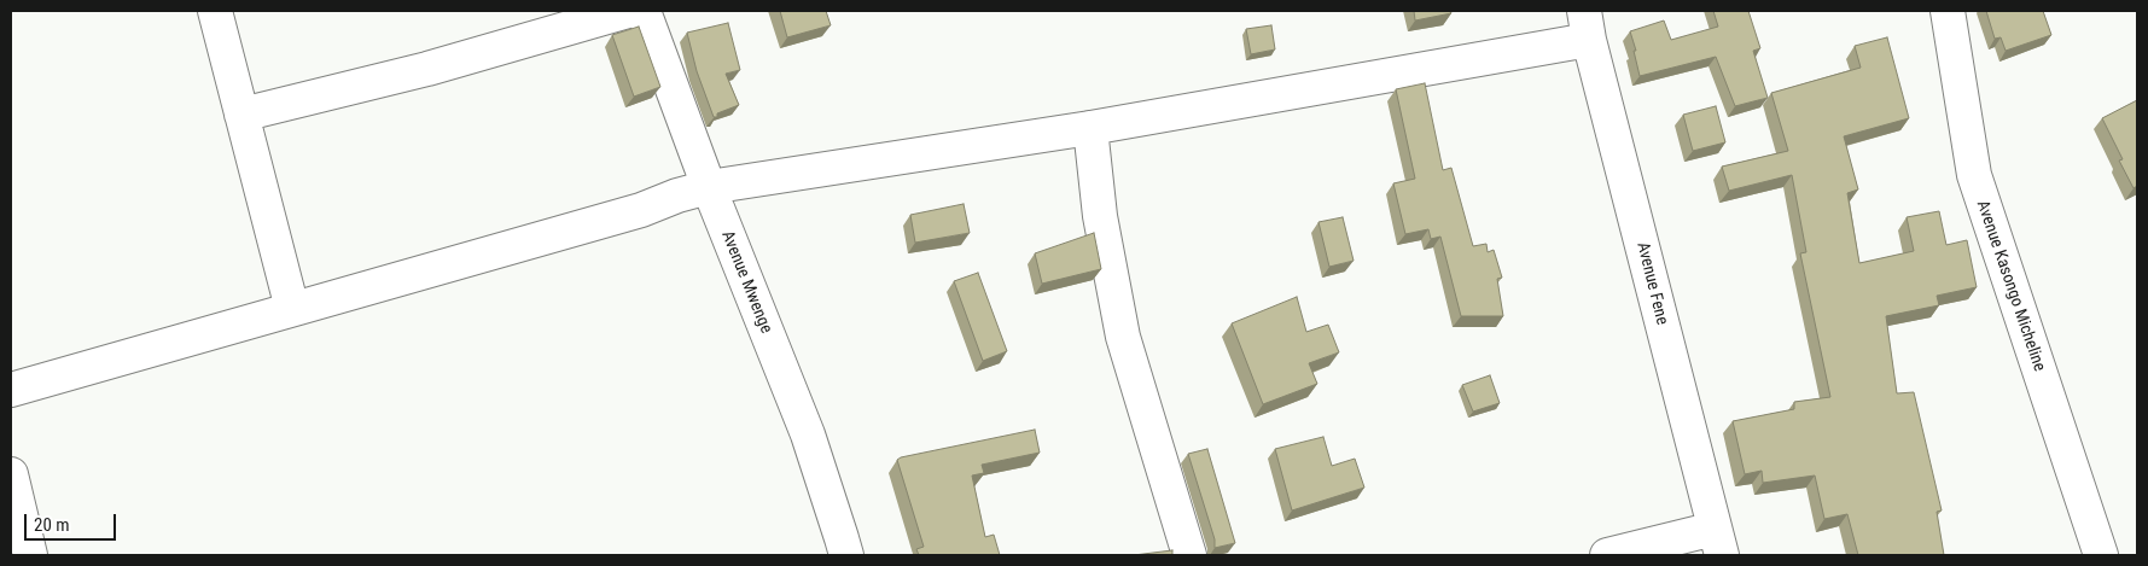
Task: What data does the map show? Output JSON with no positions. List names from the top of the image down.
{
  "streets": {
    "street": ["Avenue Mwenge", "Avenue Fene", "Avenue Kasongo Micheline"]
  },
  "scale_bar": "20 m"
}
